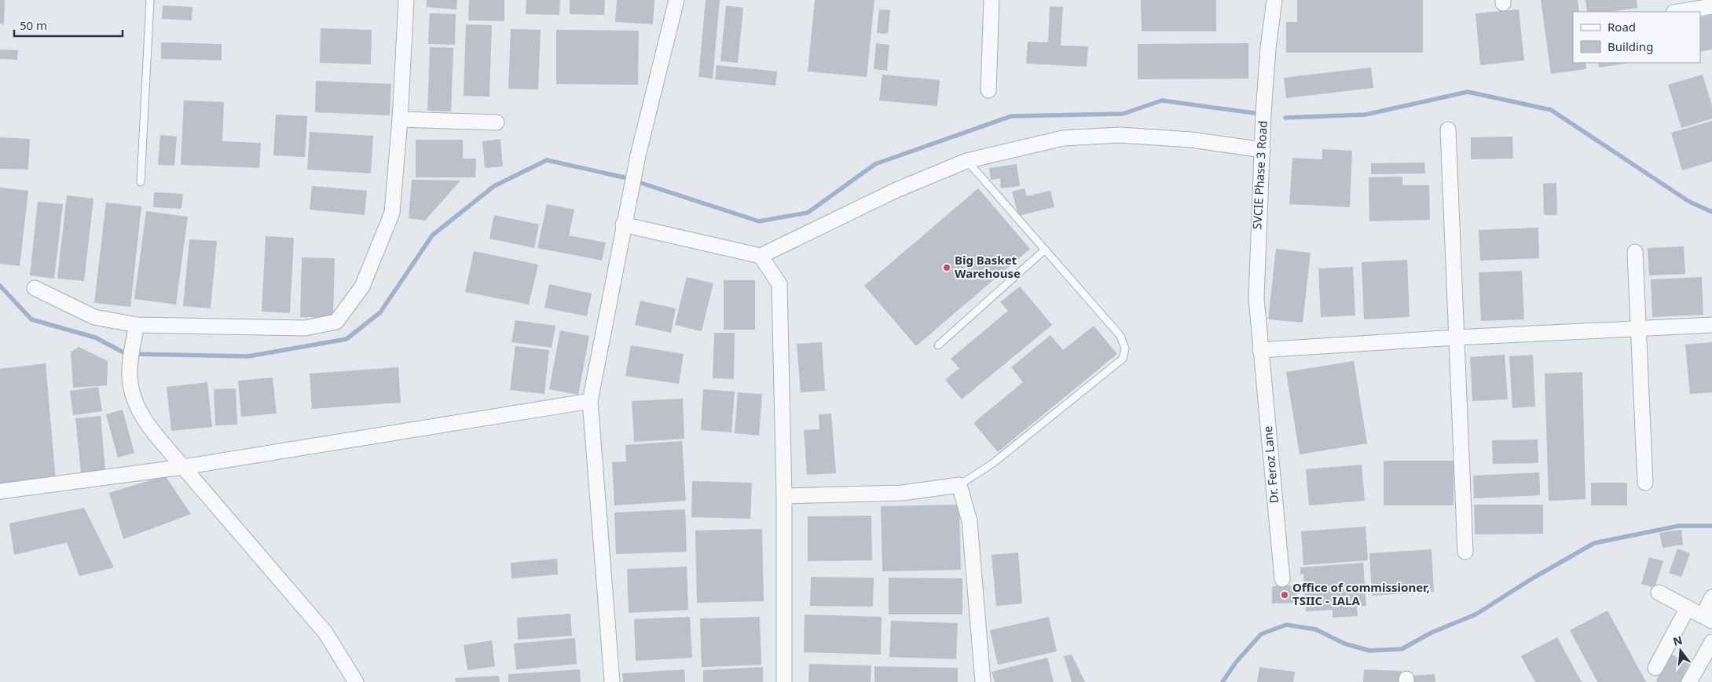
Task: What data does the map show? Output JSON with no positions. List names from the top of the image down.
{
  "streets": {
    "street": ["SVCIE Phase 3 Road", "Dr. Feroz Lane"]
  },
  "crossings": [
    ["SVCIE Phase 3 Road", "Dr. Feroz Lane"]
  ],
  "places": ["Big Basket Warehouse", "Office of commissioner, TSIIC - IALA"],
  "legend": ["Road", "Building"],
  "scale_bar": "50 m",
  "north": "top"
}
